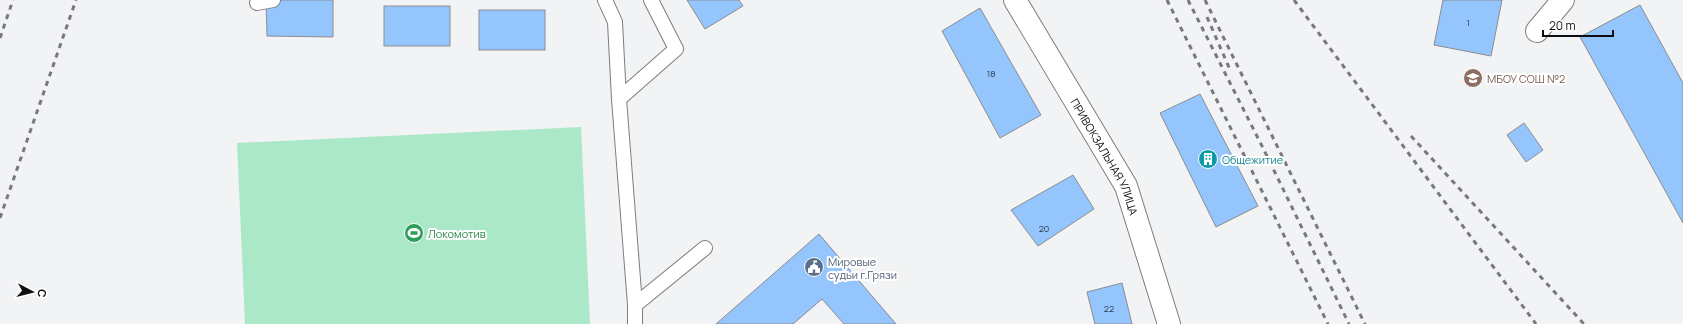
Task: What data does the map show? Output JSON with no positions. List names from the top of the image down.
{
  "streets": {
    "street": ["ПРИВОКЗАЛЬНАЯ УЛИЦА"]
  },
  "places": {
    "school or university": ["МБОУ СОШ №2"],
    "building": ["Общежитие"],
    "sports": ["Локомотив"],
    "public building": ["Мировые судьи г.Грязи"]
  },
  "house_numbers": [
    "1",
    "18",
    "20",
    "22"
  ],
  "scale_bar": "20 m",
  "north": "right"
}
